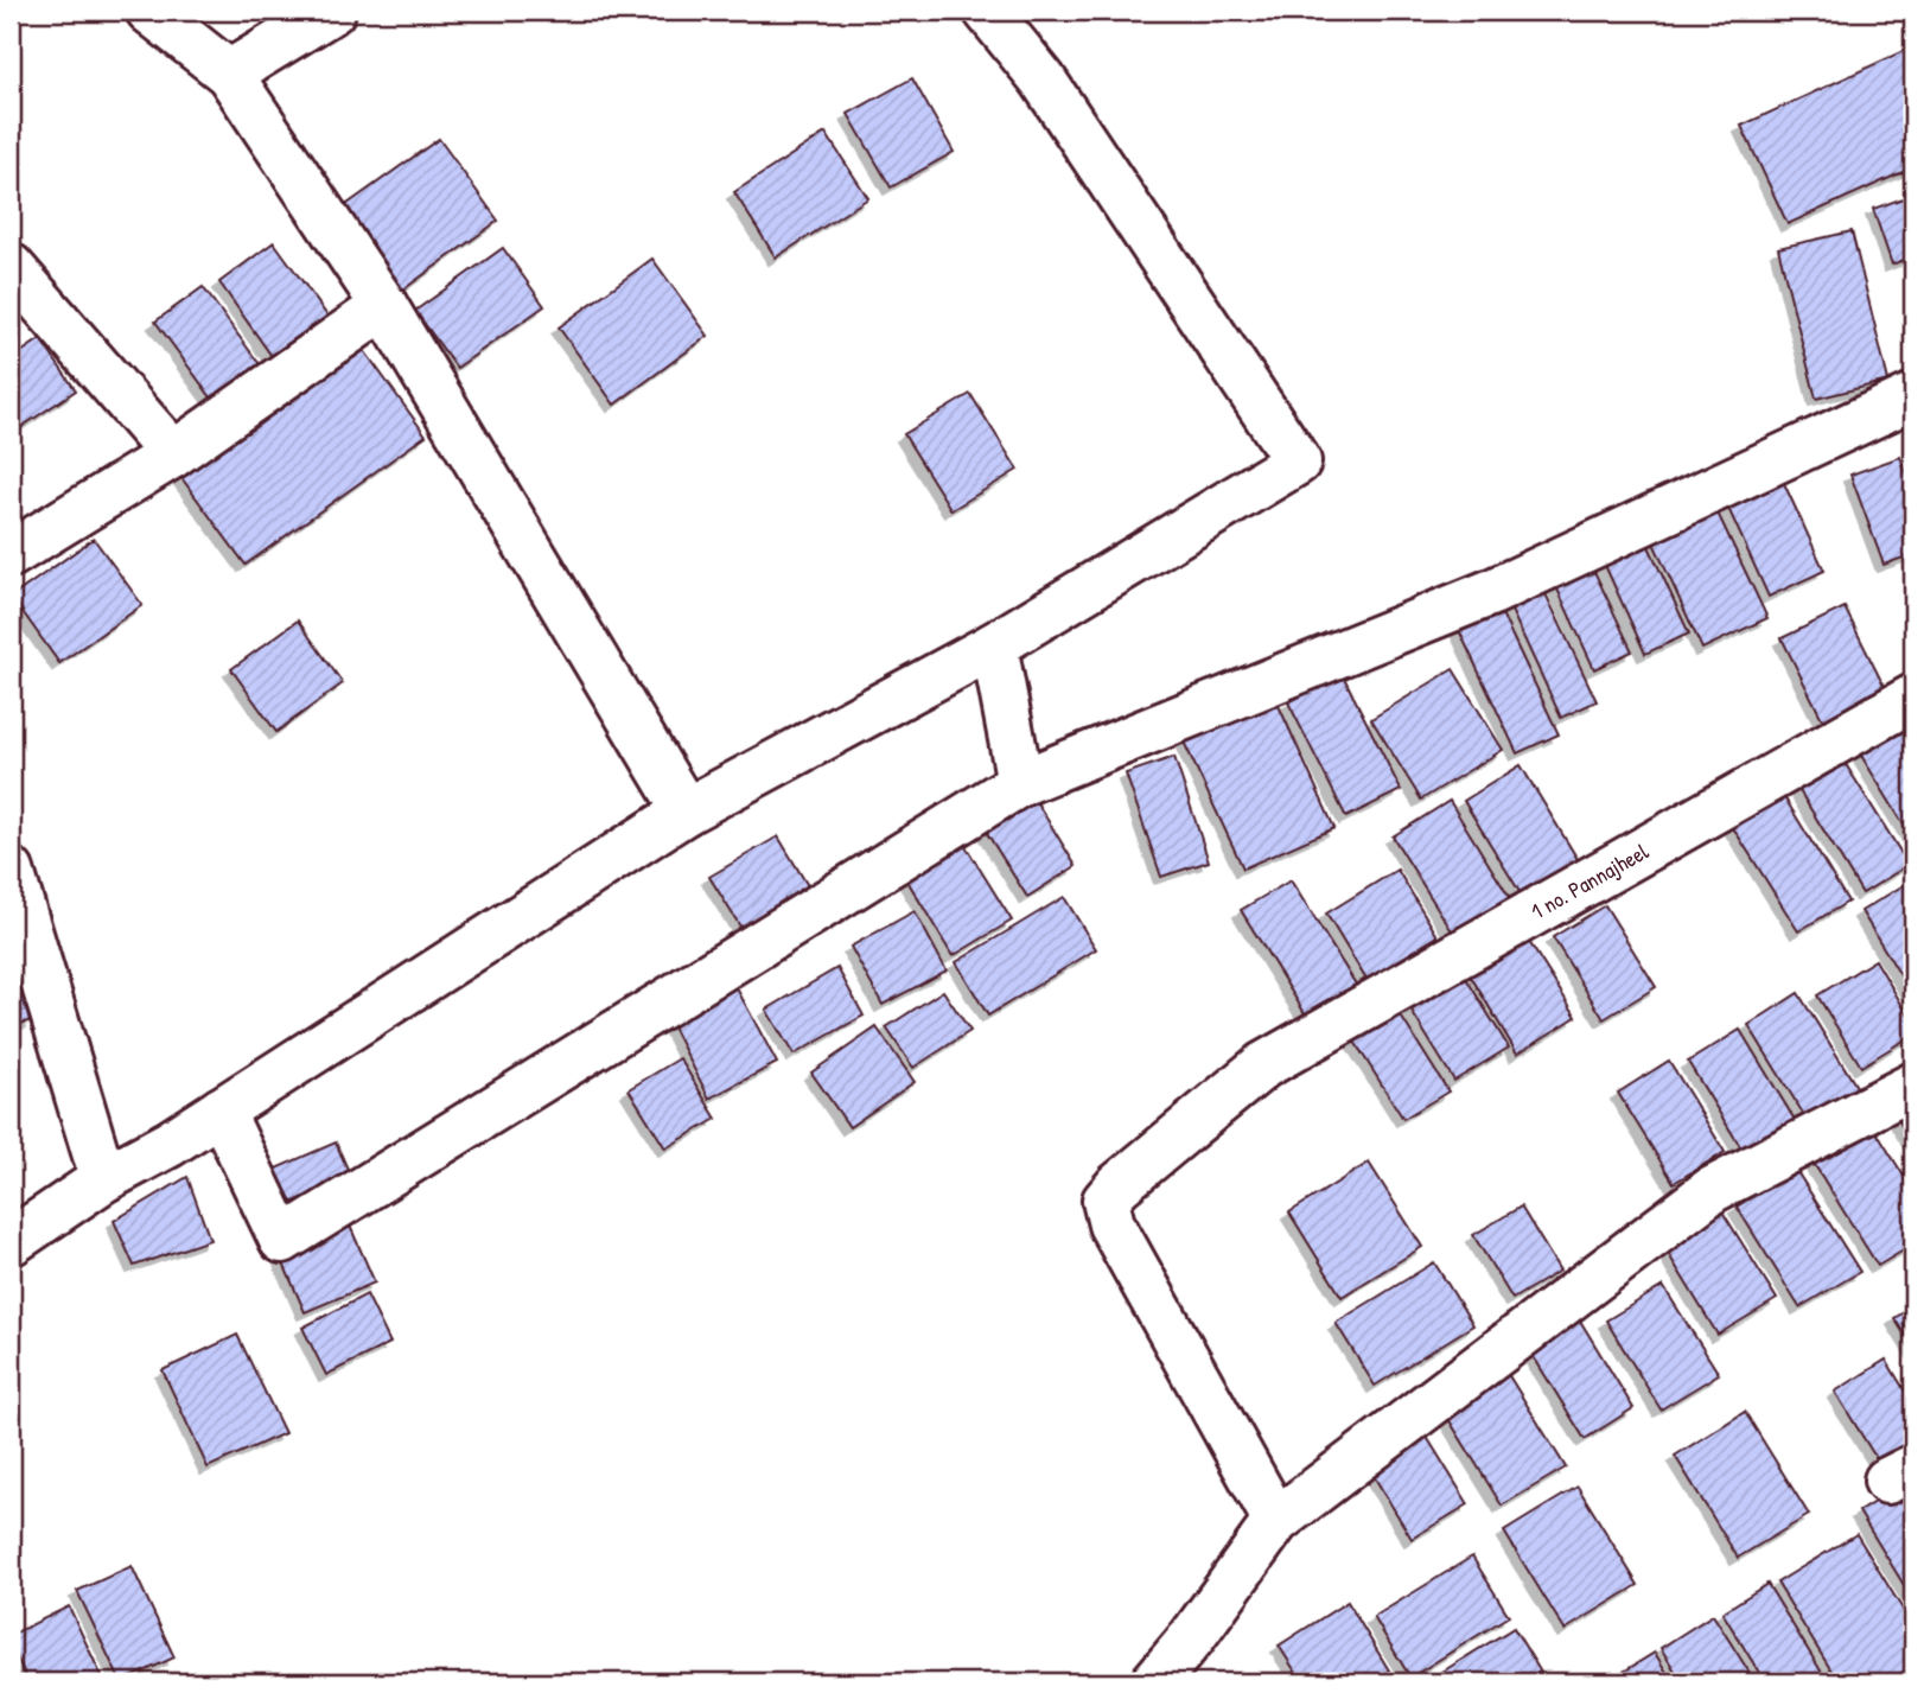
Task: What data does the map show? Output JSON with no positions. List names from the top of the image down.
{
  "streets": {
    "street": ["1 no. Pannajheel"]
  }
}
